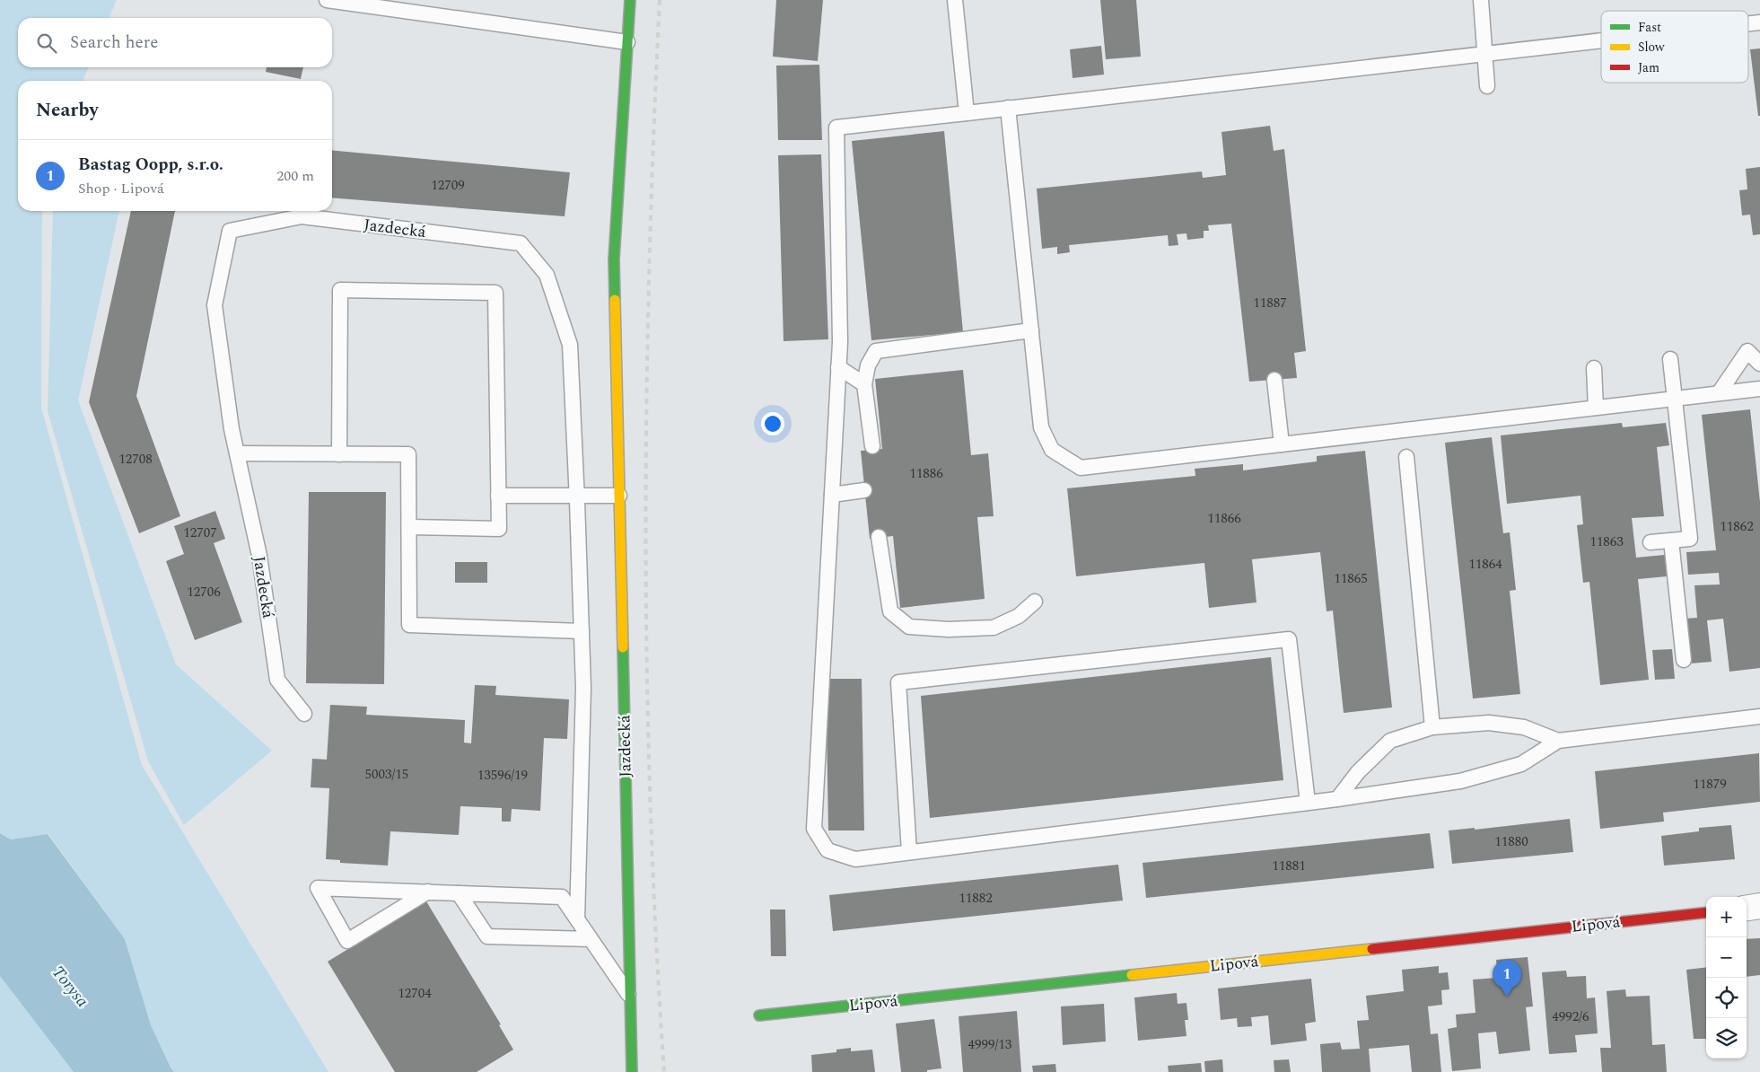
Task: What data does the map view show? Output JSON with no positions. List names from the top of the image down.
{
  "streets": {
    "street": ["Jazdecká", "Lipová"]
  },
  "water": ["Torysa"],
  "house_numbers": [
    "12709",
    "11887",
    "12708",
    "11886",
    "11866",
    "11862",
    "12707",
    "11863",
    "11864",
    "11865",
    "12706",
    "5003/15",
    "13596/19",
    "11879",
    "11880",
    "11881",
    "11882",
    "12704",
    "4992/6",
    "4999/13"
  ],
  "legend": ["Fast", "Slow", "Jam"],
  "page": {
    "search": "Search here",
    "heading": "Nearby",
    "list": [
      {
        "mark": "1",
        "name": "Bastag Oopp, s.r.o.",
        "note": "Shop · Lipová",
        "value": "200 m"
      }
    ],
    "map_buttons": ["+", "−"],
    "pins": "1"
  }
}
